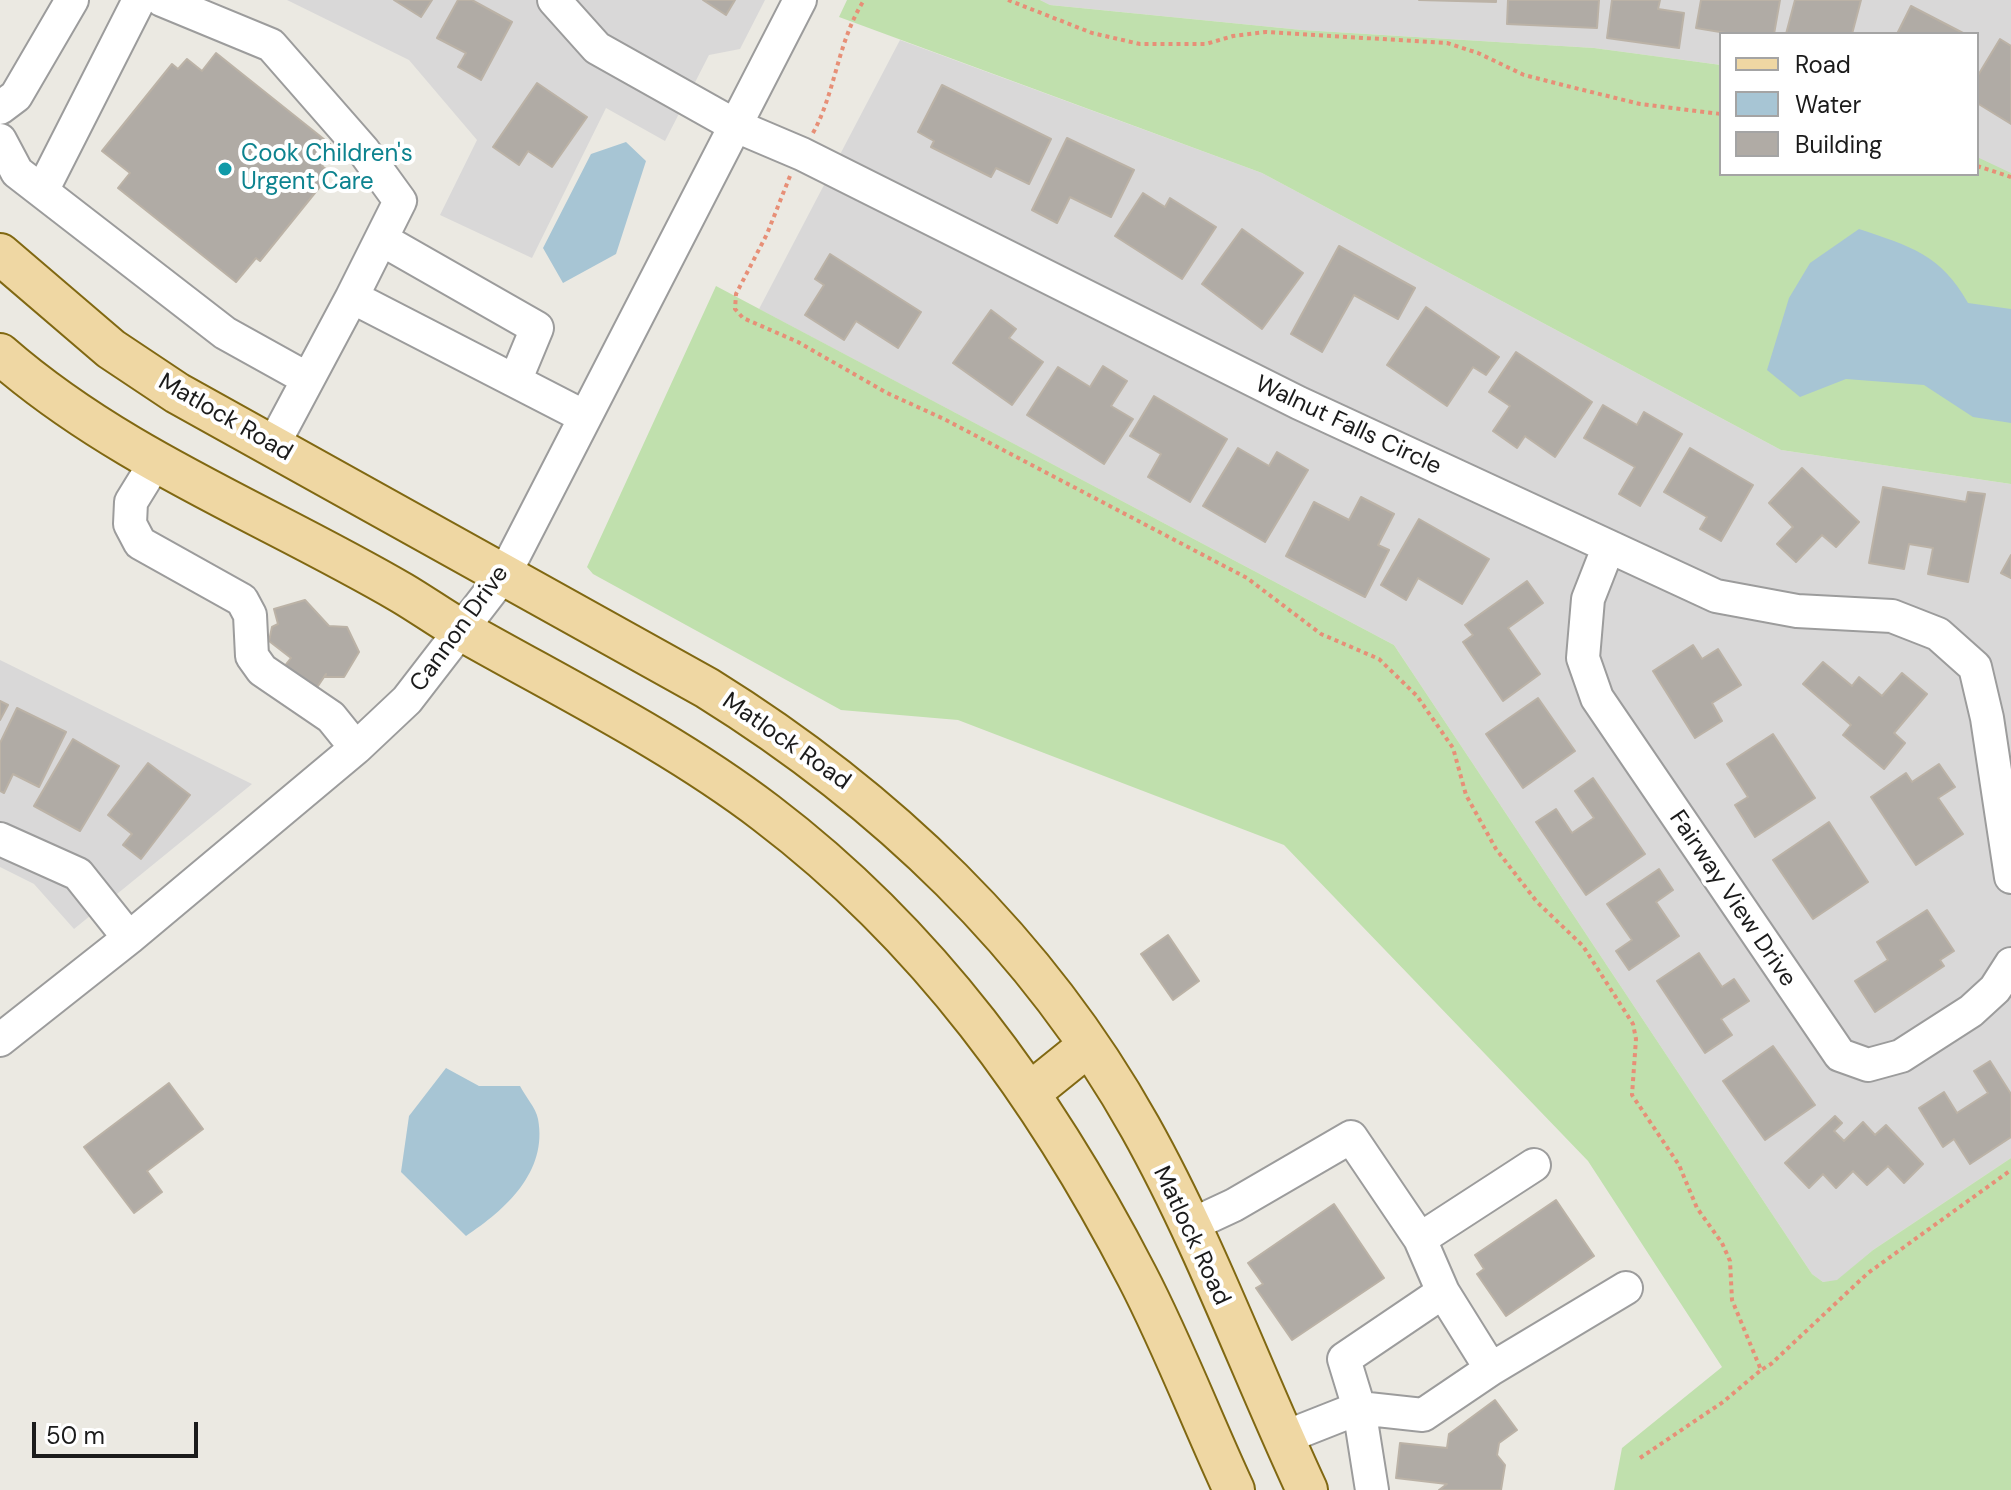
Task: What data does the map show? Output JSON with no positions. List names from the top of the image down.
{
  "streets": {
    "main road": ["Matlock Road"],
    "street": ["Walnut Falls Circle", "Cannon Drive", "Fairway View Drive"]
  },
  "crossings": [
    ["Matlock Road", "Cannon Drive"],
    ["Walnut Falls Circle", "Cannon Drive"],
    ["Walnut Falls Circle", "Fairway View Drive"]
  ],
  "places": ["Cook Children's Urgent Care"],
  "legend": ["Road", "Water", "Building"],
  "scale_bar": "50 m"
}
